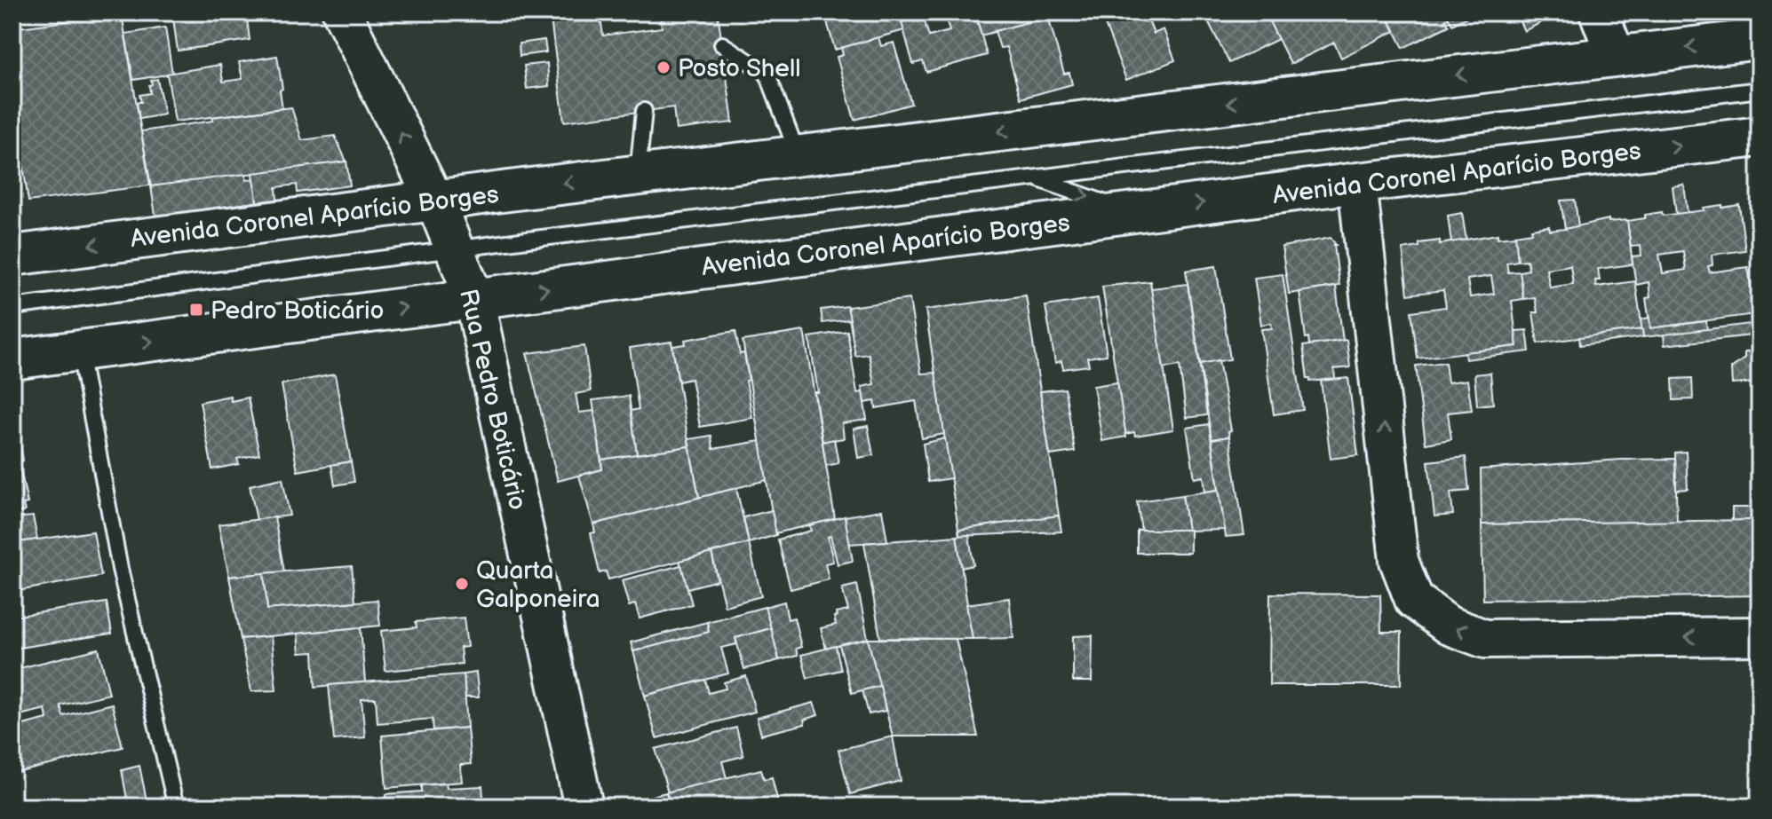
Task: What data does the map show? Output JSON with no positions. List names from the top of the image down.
{
  "streets": {
    "main road": ["Avenida Coronel Aparício Borges"],
    "street": ["Rua Pedro Boticário"]
  },
  "crossings": [
    ["Avenida Coronel Aparício Borges", "Rua Pedro Boticário"]
  ],
  "places": {
    "other": ["Posto Shell", "Quarta Galponeira"],
    "transit": ["Pedro Boticário"]
  }
}
